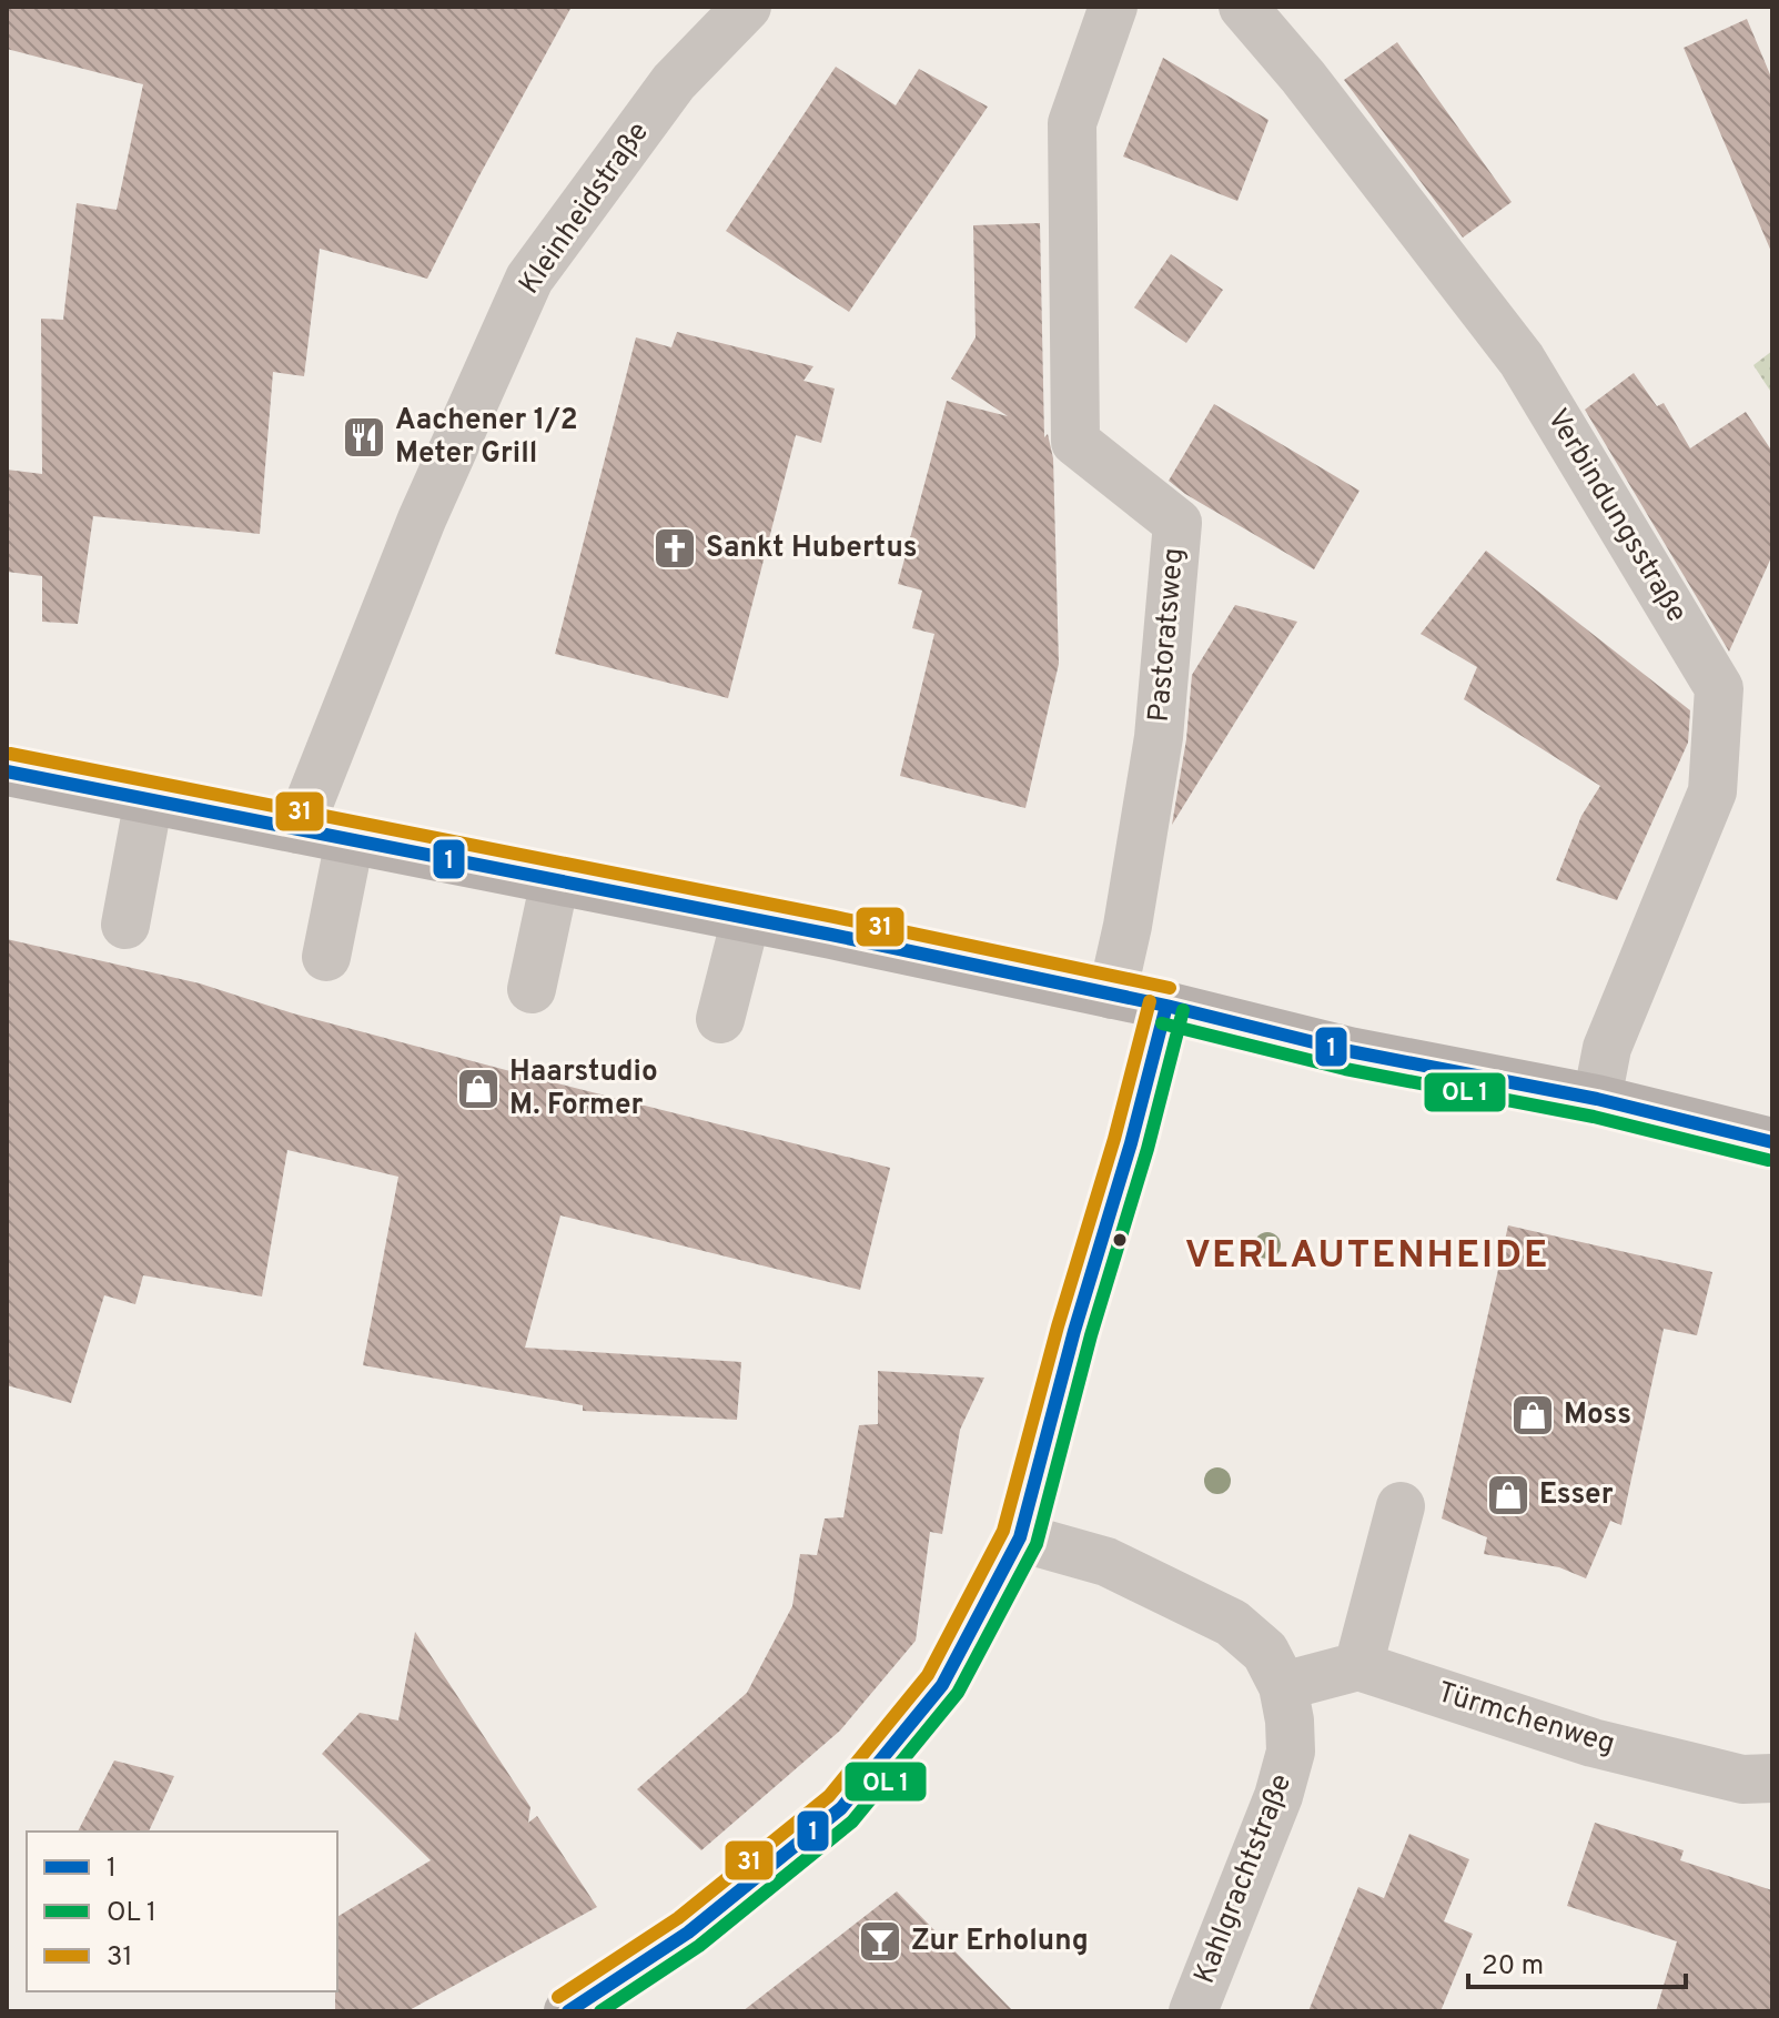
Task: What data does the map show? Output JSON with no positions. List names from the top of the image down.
{
  "streets": {
    "street": [
      "Kleinheidstraße",
      "Verbindungsstraße",
      "Pastoratsweg",
      "Türmchenweg",
      "Kahlgrachtstraße"
    ]
  },
  "districts": ["VERLAUTENHEIDE"],
  "places": {
    "restaurant": ["Aachener 1/2 Meter Grill"],
    "church": ["Sankt Hubertus"],
    "shop": ["Haarstudio M. Former", "Moss", "Esser"],
    "bar": ["Zur Erholung"]
  },
  "lines": ["transit line 31", "transit line 1"],
  "legend": ["1", "OL 1", "31"],
  "scale_bar": "20 m"
}
